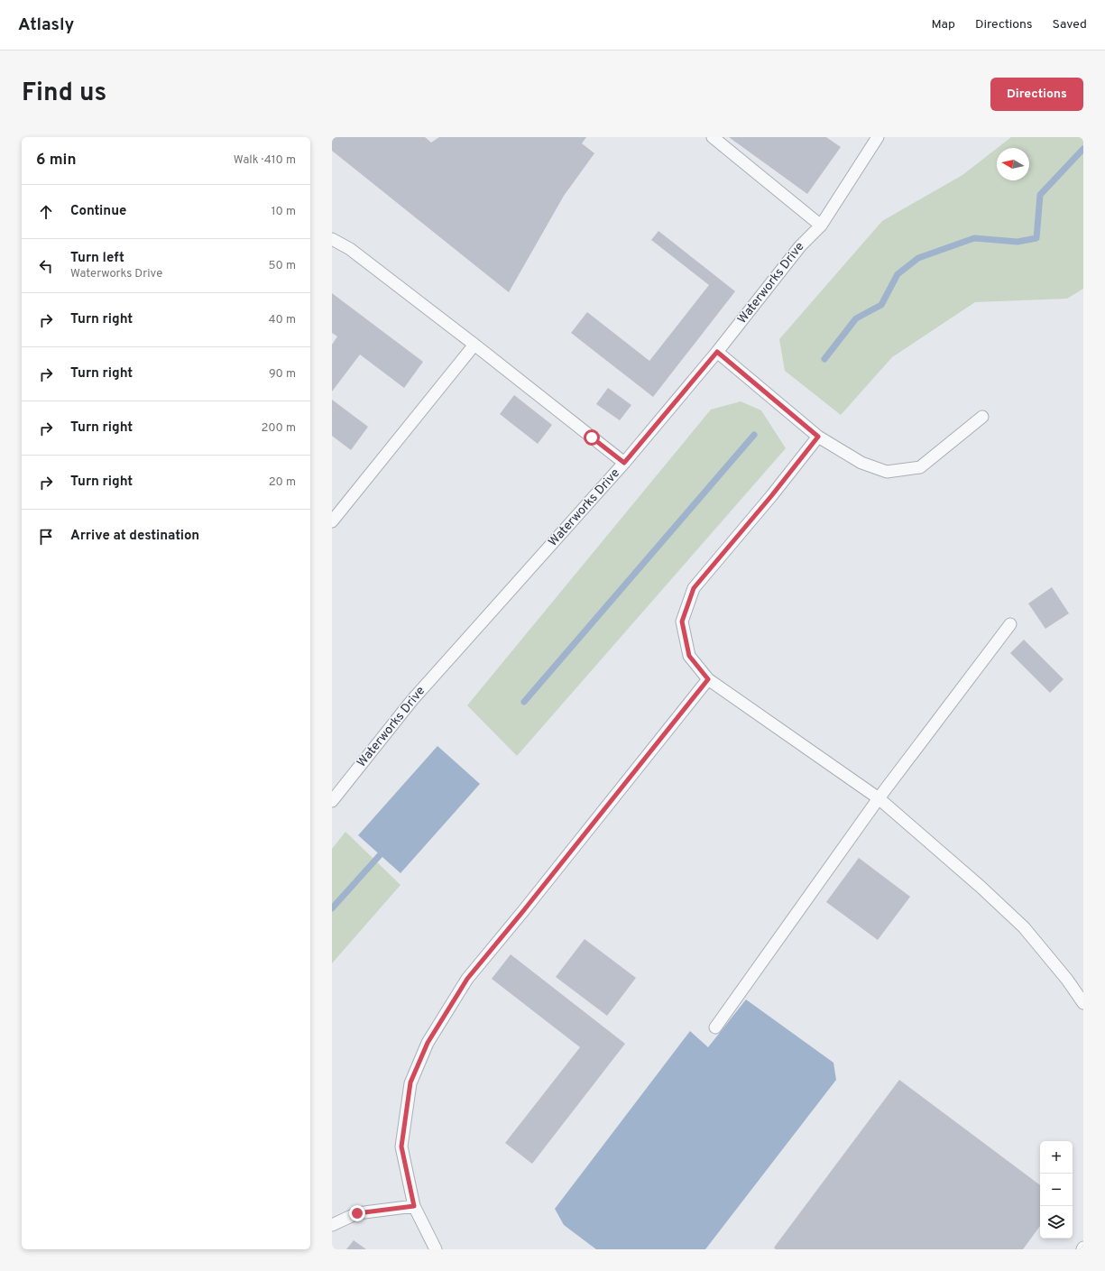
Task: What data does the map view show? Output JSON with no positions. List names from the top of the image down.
{
  "streets": {
    "lane": ["Waterworks Drive"]
  },
  "north": "left",
  "page": {
    "header": "Atlasly",
    "nav": ["Map", "Directions", "Saved"],
    "title": "Find us",
    "buttons": "Directions",
    "heading": ["6 min", "Walk · 410 m"],
    "list": [
      ["Continue", "10 m"],
      ["Turn left", "Waterworks Drive", "50 m"],
      ["Turn right", "40 m"],
      ["Turn right", "90 m"],
      ["Turn right", "200 m"],
      ["Turn right", "20 m"],
      "Arrive at destination"
    ],
    "map_buttons": ["+", "−"]
  }
}
